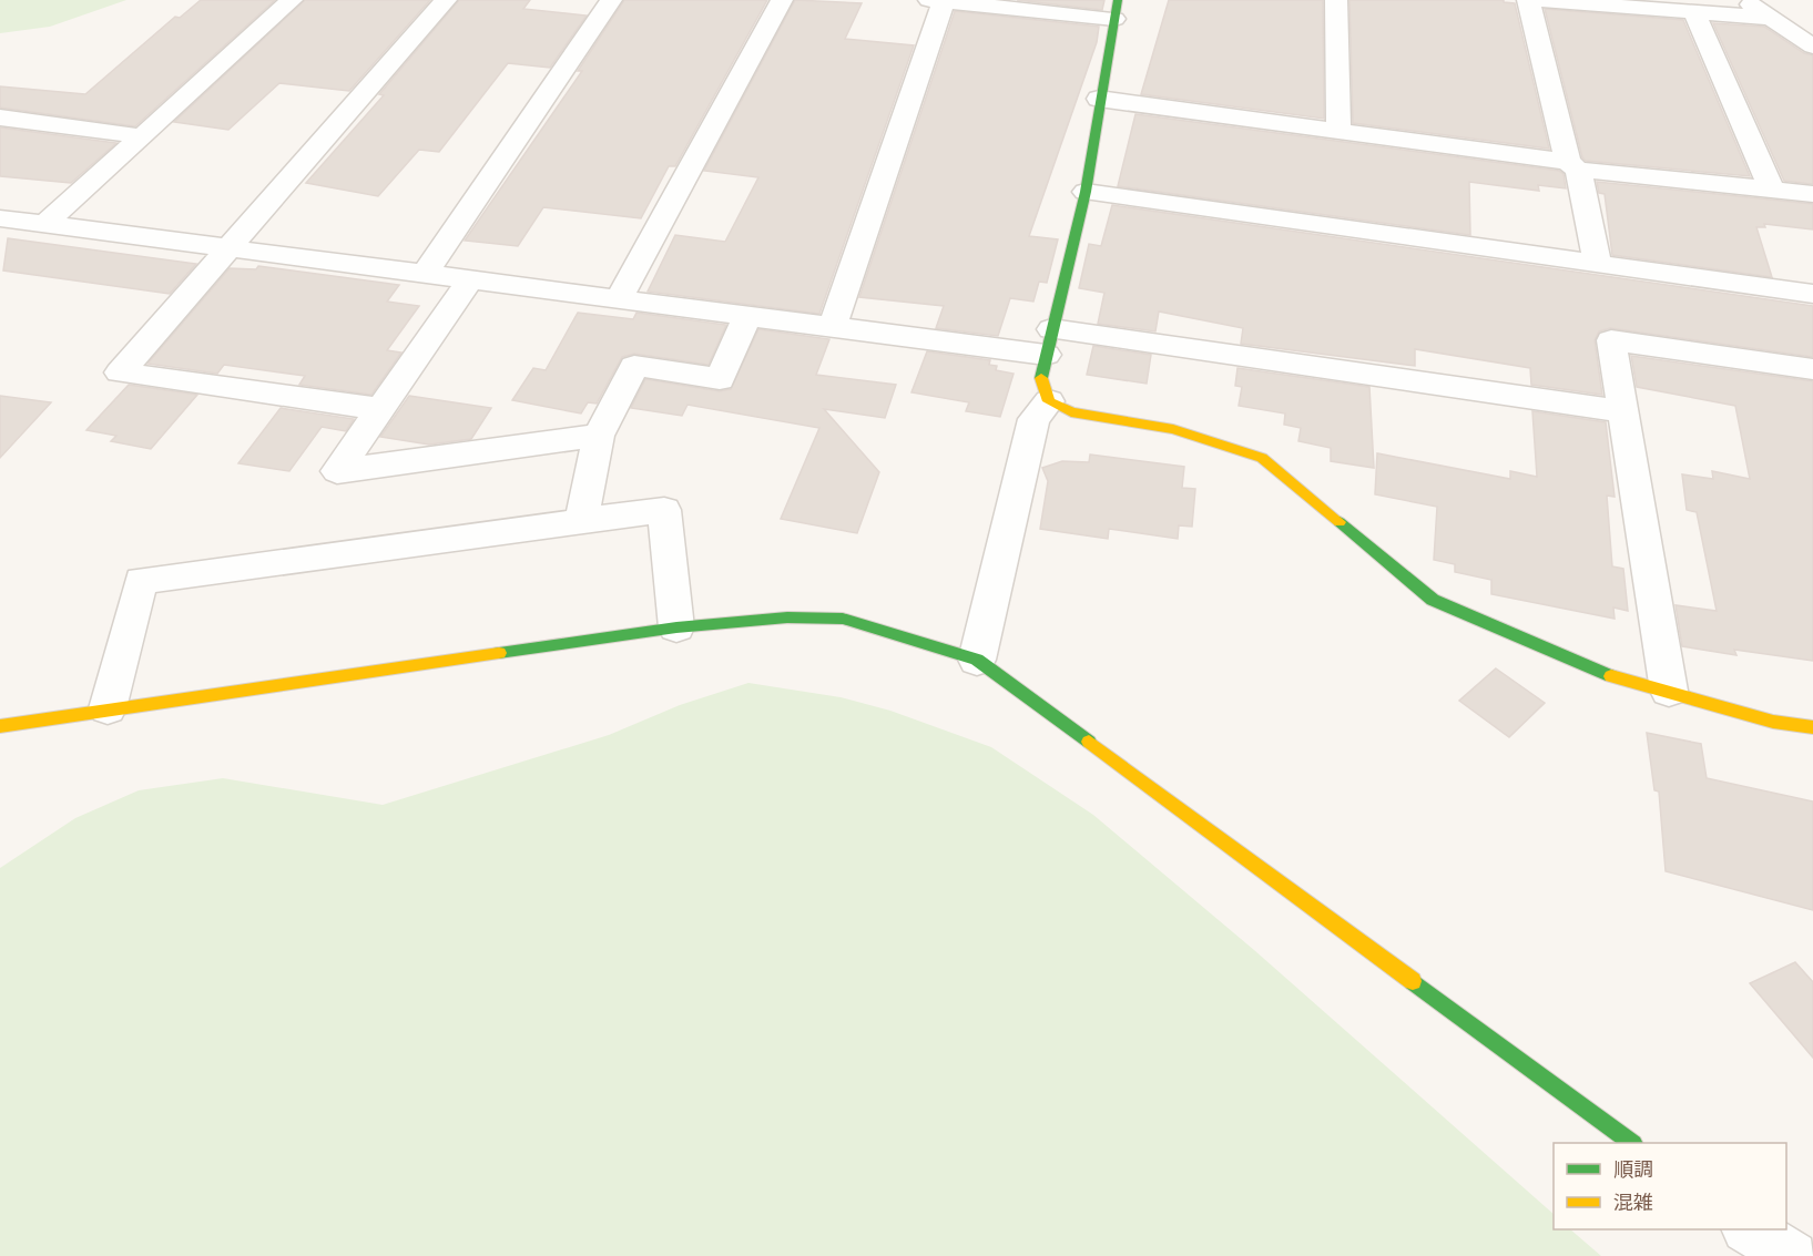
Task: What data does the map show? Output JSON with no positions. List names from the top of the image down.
{
  "legend": ["順調", "混雑"]
}
